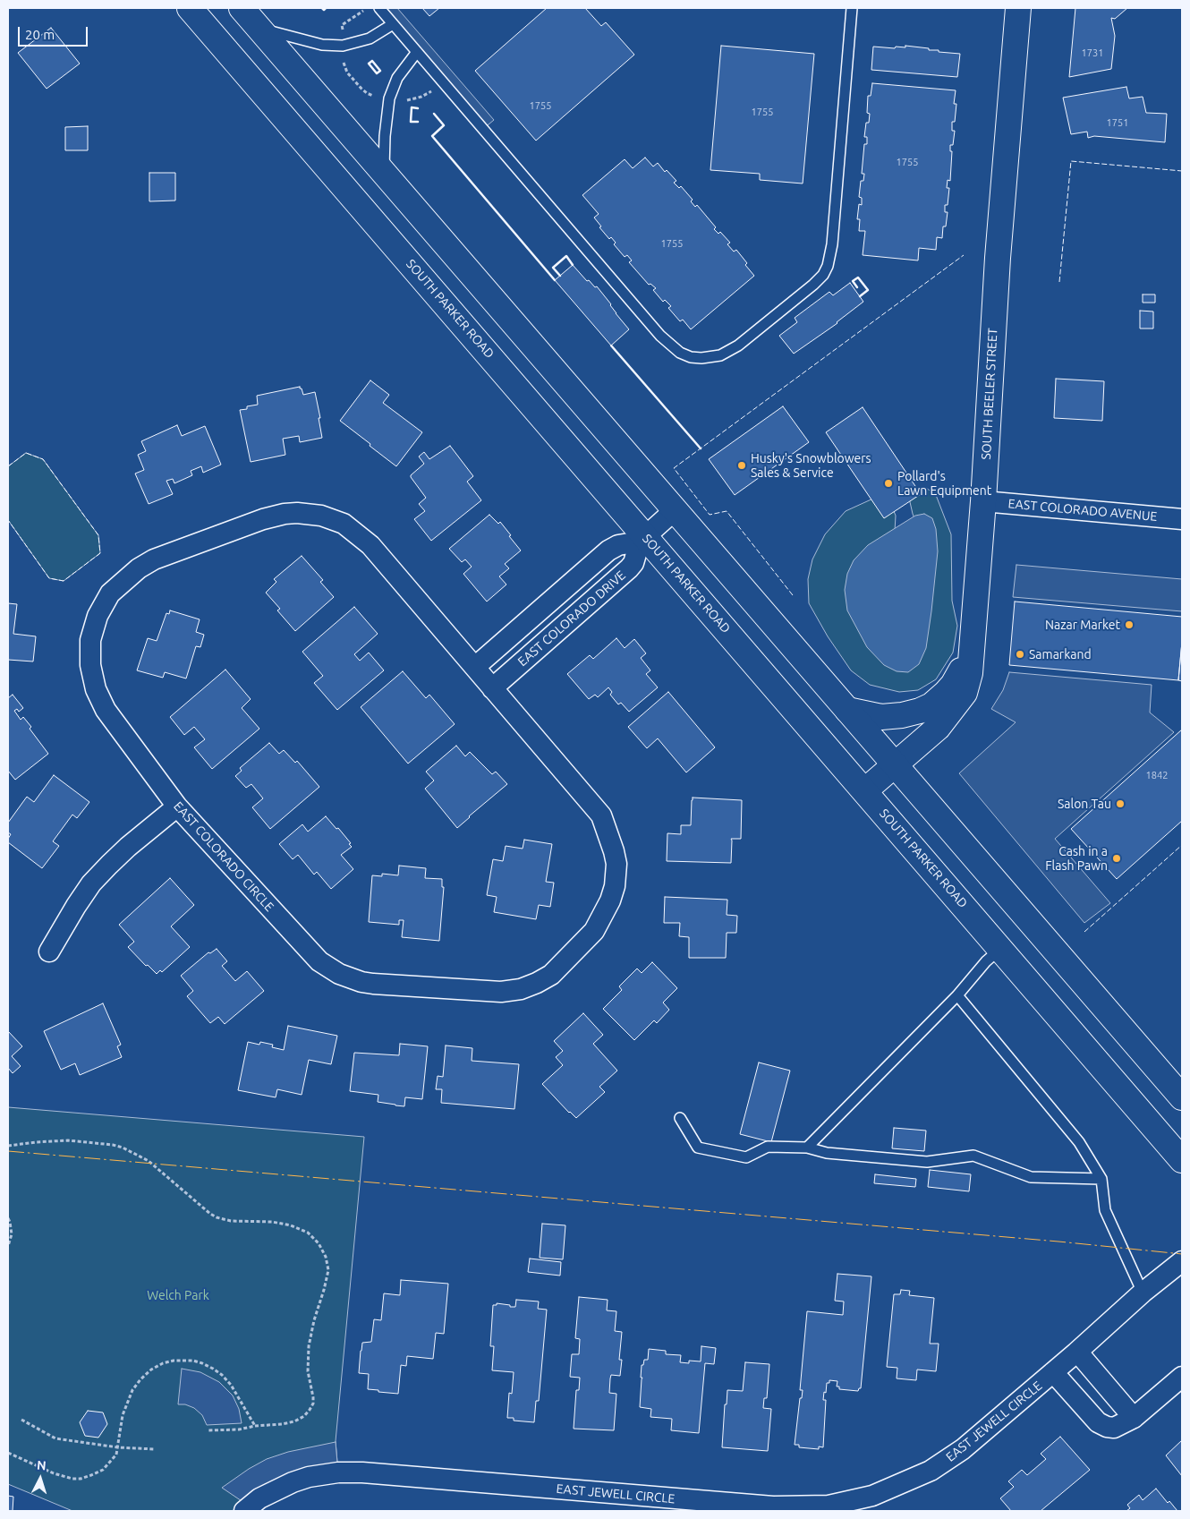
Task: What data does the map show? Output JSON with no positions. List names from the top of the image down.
{
  "streets": {
    "main road": ["SOUTH PARKER ROAD", "SOUTH BEELER STREET"],
    "street": [
      "EAST COLORADO AVENUE",
      "EAST COLORADO DRIVE",
      "EAST COLORADO CIRCLE",
      "EAST JEWELL CIRCLE"
    ]
  },
  "crossings": [
    ["SOUTH PARKER ROAD", "SOUTH BEELER STREET"],
    ["SOUTH PARKER ROAD", "EAST COLORADO DRIVE"],
    ["SOUTH BEELER STREET", "EAST COLORADO AVENUE"],
    ["EAST COLORADO DRIVE", "EAST COLORADO CIRCLE"]
  ],
  "parks": ["Welch Park"],
  "places": [
    "Husky's Snowblowers Sales & Service",
    "Pollard's Lawn Equipment",
    "Nazar Market",
    "Samarkand",
    "Salon Tau",
    "Cash in a Flash Pawn"
  ],
  "house_numbers": [
    "1731",
    "1755",
    "1755",
    "1751",
    "1755",
    "1755",
    "1842"
  ],
  "scale_bar": "20 m",
  "north": "top"
}
